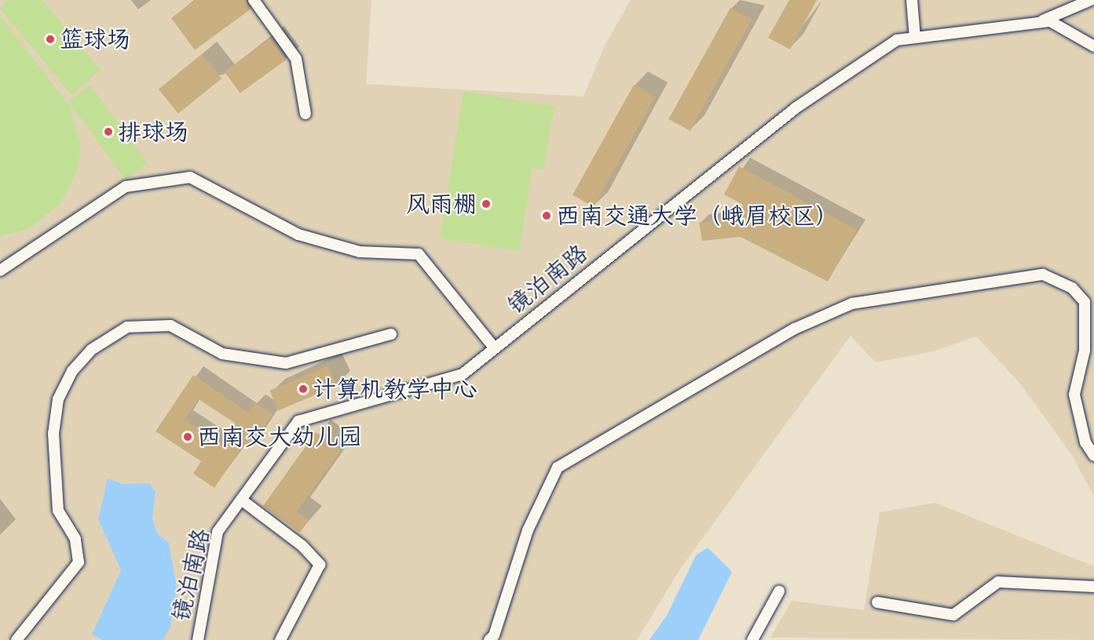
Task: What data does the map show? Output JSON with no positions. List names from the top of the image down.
{
  "streets": {
    "street": ["镜泊南路"]
  },
  "places": [
    "篮球场",
    "排球场",
    "风雨棚",
    "西南交通大学（峨眉校区）",
    "计算机教学中心",
    "西南交大幼儿园"
  ]
}
